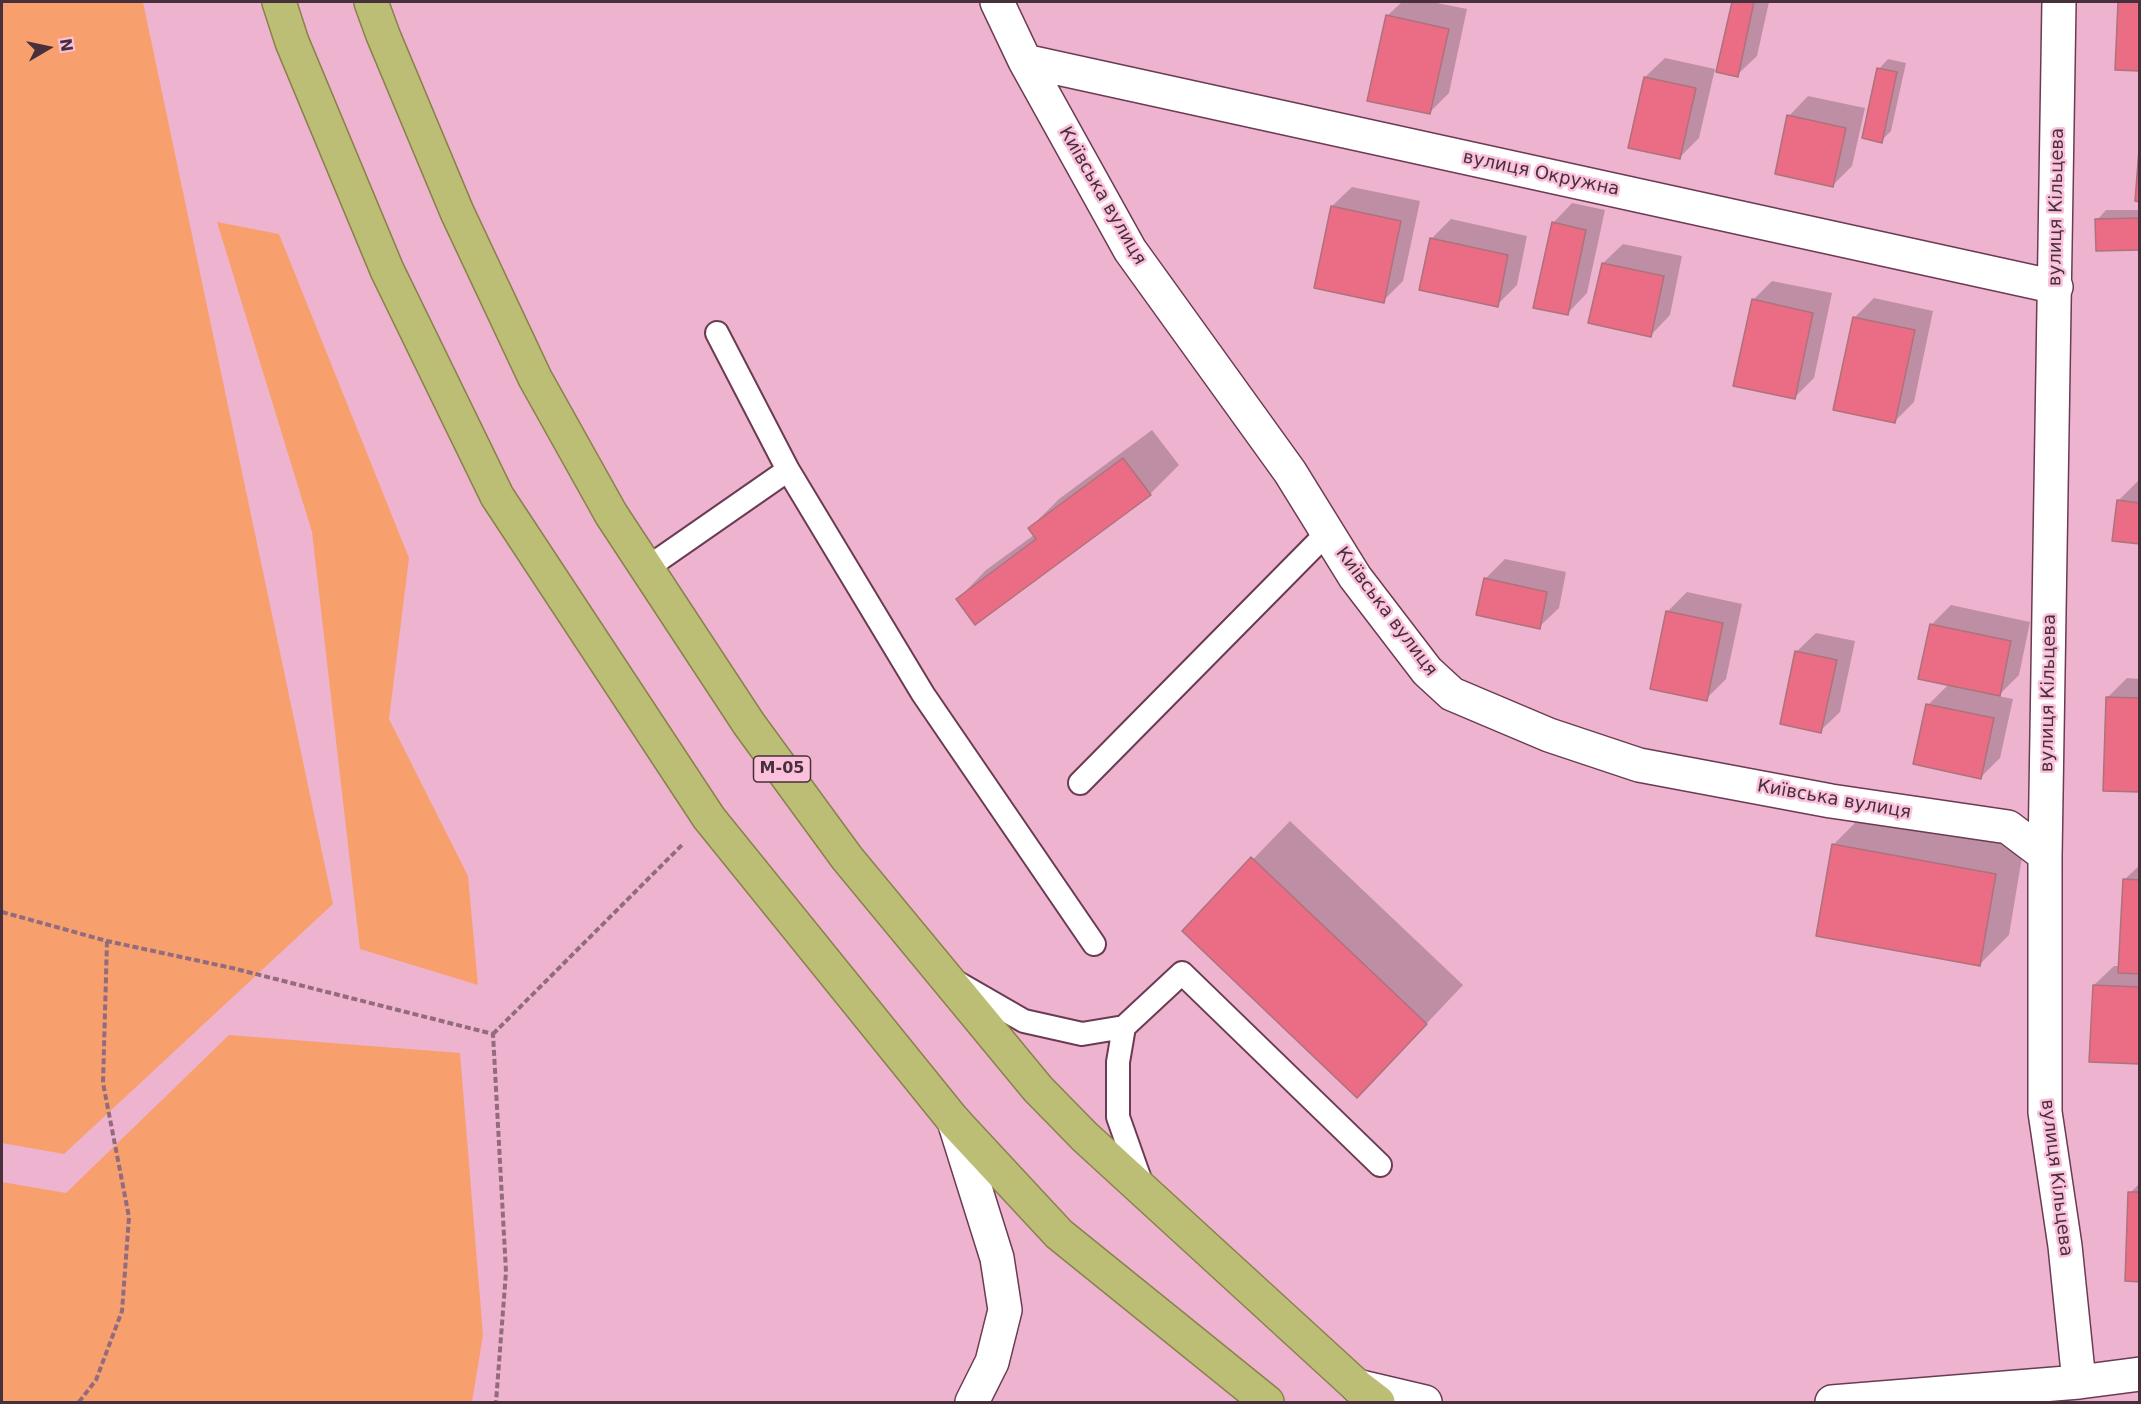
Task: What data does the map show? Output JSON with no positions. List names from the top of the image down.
{
  "streets": {
    "highway": ["М-05"],
    "street": ["вулиця Окружна", "Київська вулиця", "вулиця Кільцева"]
  },
  "crossings": [
    ["вулиця Окружна", "Київська вулиця"],
    ["вулиця Окружна", "вулиця Кільцева"],
    ["Київська вулиця", "вулиця Кільцева"]
  ],
  "north": "right"
}
